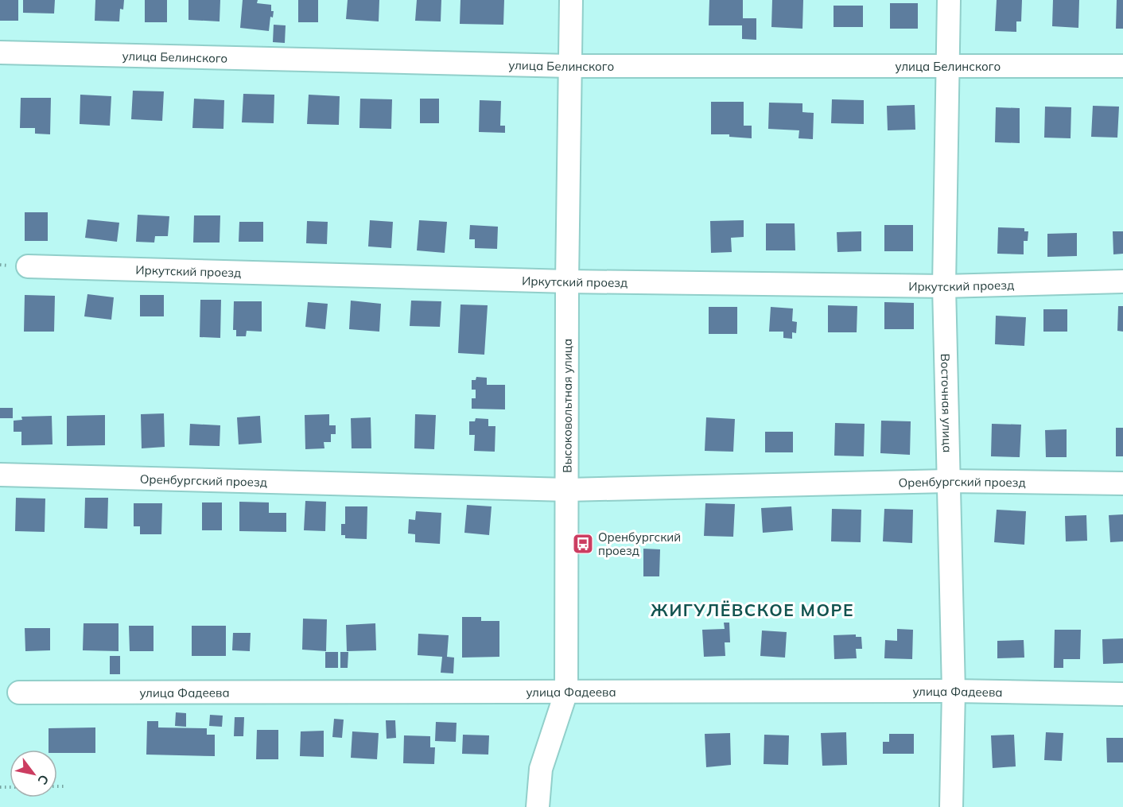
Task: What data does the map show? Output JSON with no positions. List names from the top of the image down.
{
  "streets": {
    "street": [
      "улица Белинского",
      "Иркутский проезд",
      "Восточная улица",
      "Высоковольтная улица",
      "Оренбургский проезд",
      "улица Фадеева"
    ]
  },
  "crossings": [
    ["улица Белинского", "Восточная улица"],
    ["улица Белинского", "Высоковольтная улица"],
    ["Иркутский проезд", "Восточная улица"],
    ["Иркутский проезд", "Высоковольтная улица"],
    ["Восточная улица", "Оренбургский проезд"],
    ["Восточная улица", "улица Фадеева"],
    ["Высоковольтная улица", "Оренбургский проезд"],
    ["Высоковольтная улица", "улица Фадеева"]
  ],
  "districts": ["ЖИГУЛЁВСКОЕ МОРЕ"],
  "places": {
    "bus stop": ["Оренбургский проезд"]
  },
  "north": "bottom right"
}
